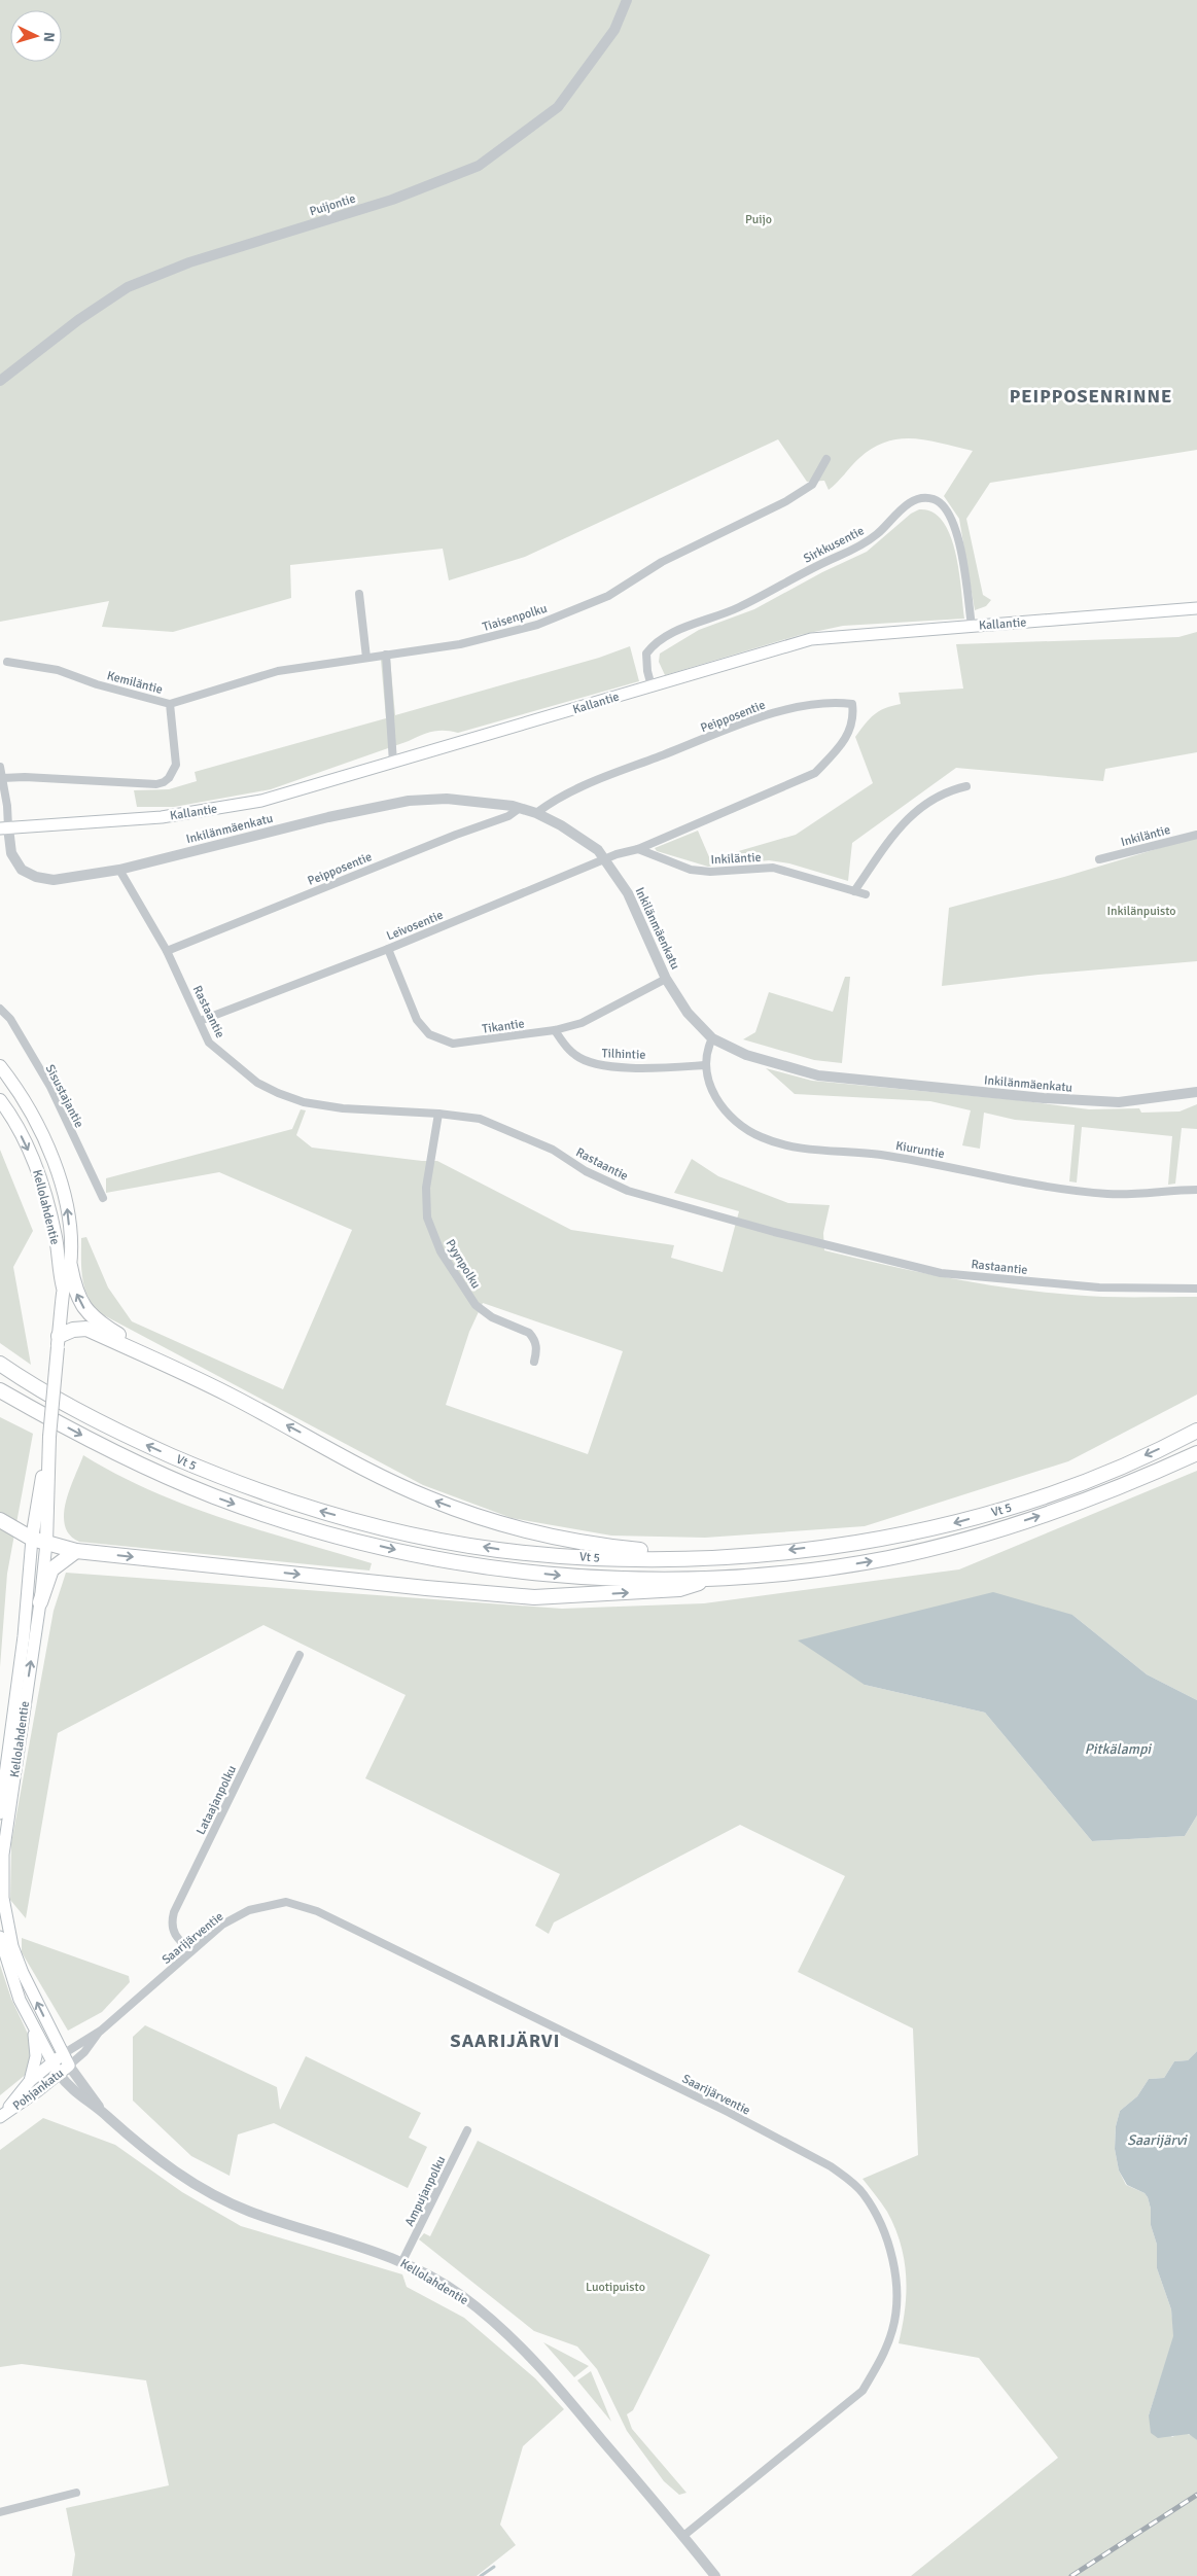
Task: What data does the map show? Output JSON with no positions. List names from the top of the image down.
{
  "streets": {
    "highway": ["Vt 5"],
    "main road": ["Kallantie", "Kellolahdentie", "Pohjankatu"],
    "street": [
      "Puijontie",
      "Sirkkusentie",
      "Tiaisenpolku",
      "Kemiläntie",
      "Peipposentie",
      "Inkilänmäenkatu",
      "Inkiläntie",
      "Leivosentie",
      "Rastaantie",
      "Tikantie",
      "Tilhintie",
      "Sisustajantie",
      "Kiuruntie",
      "Pyynpolku",
      "Lataajanpolku",
      "Saarijärventie",
      "Ampujanpolku"
    ]
  },
  "crossings": [
    ["Sirkkusentie", "Kallantie"],
    ["Tiaisenpolku", "Kemiläntie"],
    ["Kallantie", "Inkilänmäenkatu"],
    ["Peipposentie", "Inkilänmäenkatu"],
    ["Peipposentie", "Leivosentie"],
    ["Peipposentie", "Rastaantie"],
    ["Inkilänmäenkatu", "Leivosentie"],
    ["Inkilänmäenkatu", "Rastaantie"],
    ["Inkilänmäenkatu", "Tikantie"],
    ["Inkilänmäenkatu", "Kiuruntie"],
    ["Inkiläntie", "Leivosentie"],
    ["Leivosentie", "Rastaantie"],
    ["Leivosentie", "Tikantie"],
    ["Rastaantie", "Pyynpolku"],
    ["Tikantie", "Tilhintie"],
    ["Tilhintie", "Kiuruntie"],
    ["Kellolahdentie", "Saarijärventie"],
    ["Kellolahdentie", "Pohjankatu"],
    ["Kellolahdentie", "Ampujanpolku"],
    ["Lataajanpolku", "Saarijärventie"]
  ],
  "districts": ["PEIPPOSENRINNE", "SAARIJÄRVI"],
  "water": ["Pitkälampi", "Saarijärvi"],
  "parks": ["Puijo", "Inkilänpuisto", "Luotipuisto"],
  "north": "right"
}
